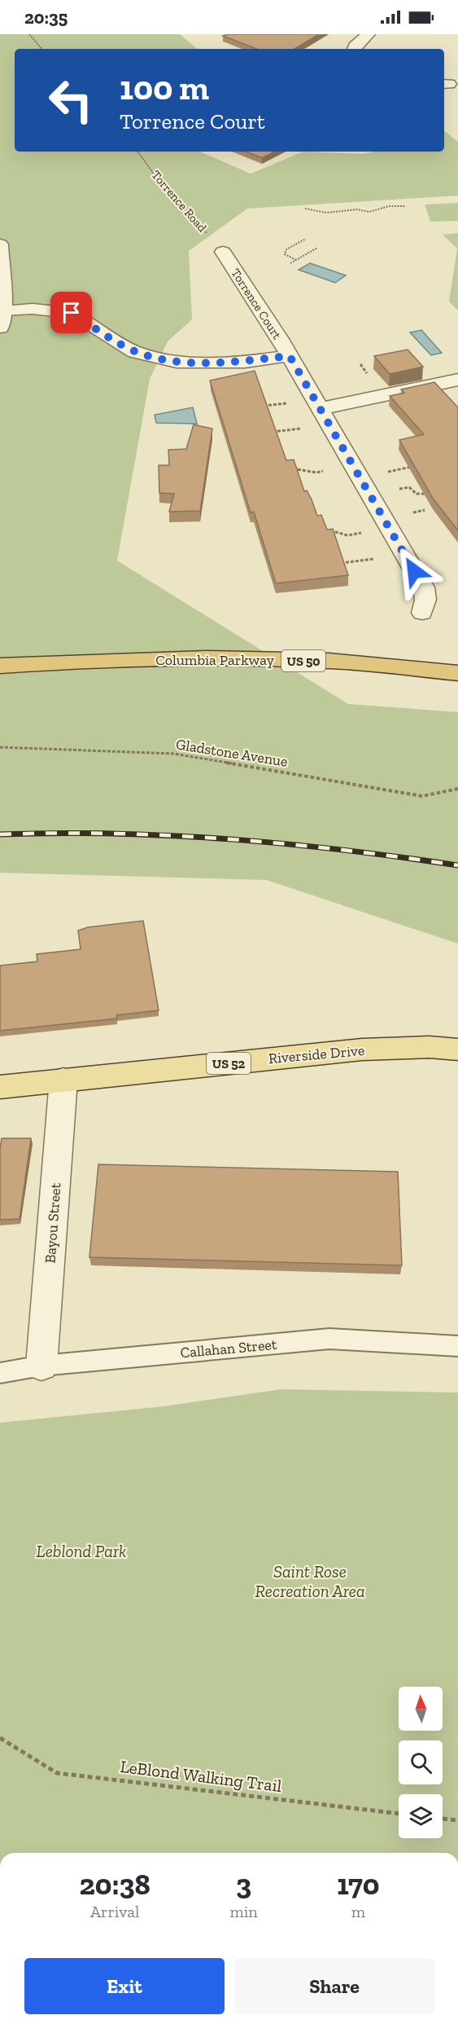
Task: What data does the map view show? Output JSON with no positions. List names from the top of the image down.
{
  "streets": {
    "highway": ["Columbia Parkway", "US 50"],
    "main road": ["Riverside Drive", "US 52"],
    "street": ["Torrence Court", "Bayou Street"],
    "lane": ["Callahan Street"],
    "path": ["Torrence Road", "Gladstone Avenue", "LeBlond Walking Trail"]
  },
  "crossings": [
    ["Torrence Road", "Torrence Court"],
    ["Riverside Drive", "Bayou Street"],
    ["Bayou Street", "Callahan Street"]
  ],
  "parks": ["Leblond Park", "Saint Rose Recreation Area"],
  "north": "top",
  "page": {
    "status": "20:35",
    "turn": ["100 m", "Torrence Court"],
    "eta": [
      "20:38",
      "Arrival",
      "3",
      "min",
      "170",
      "m"
    ],
    "buttons": ["Exit", "Share"]
  }
}
